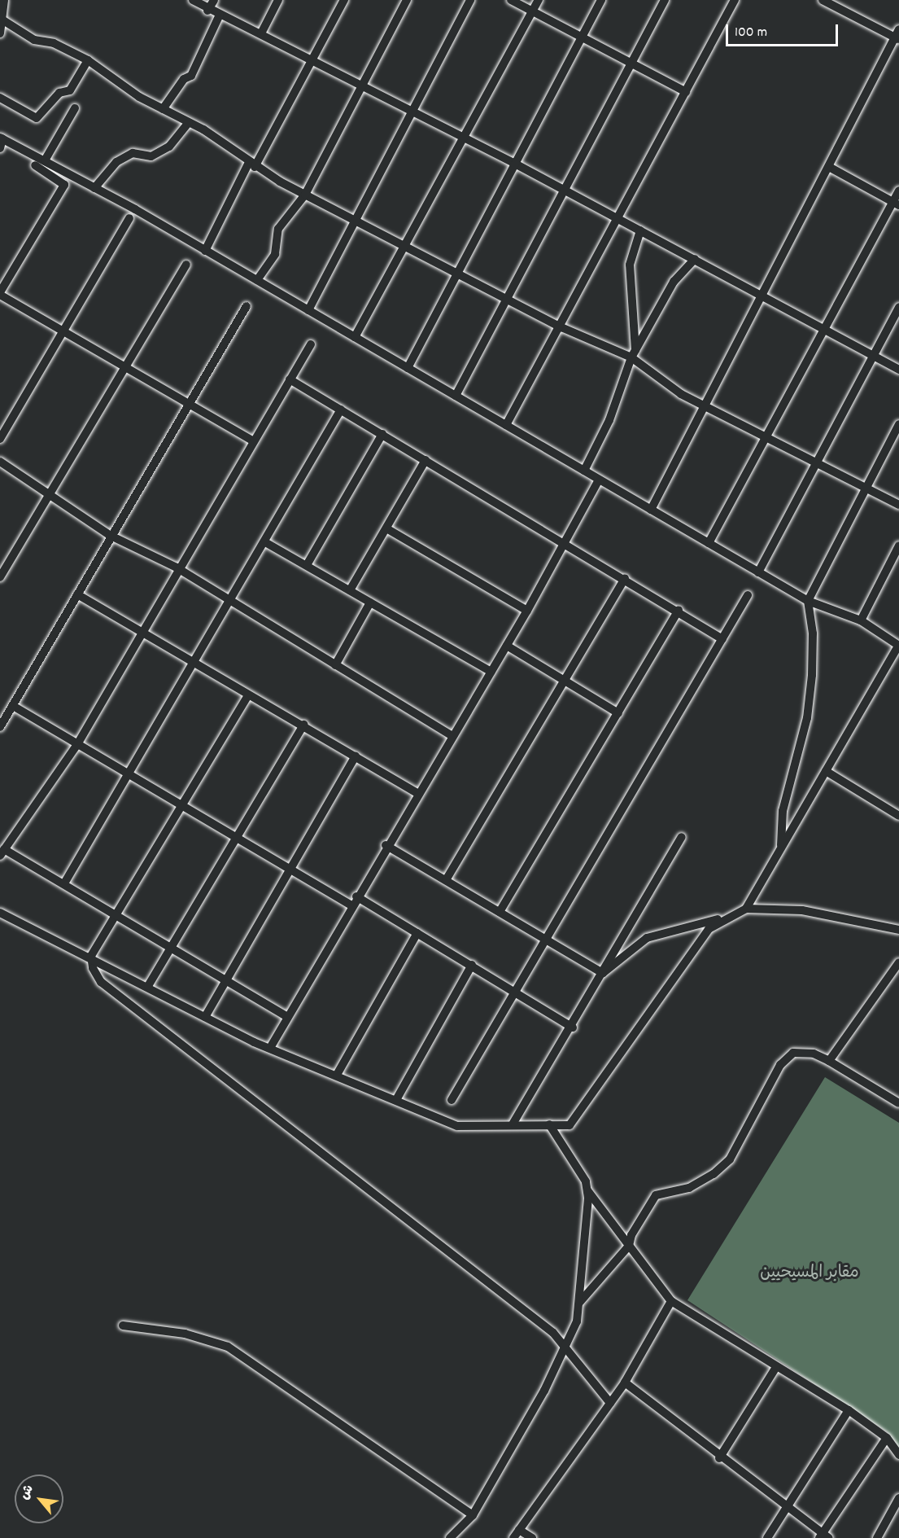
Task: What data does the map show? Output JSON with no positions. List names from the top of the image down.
{
  "parks": ["مقابر المسيحيين"],
  "scale_bar": "100 m",
  "north": "top left"
}
